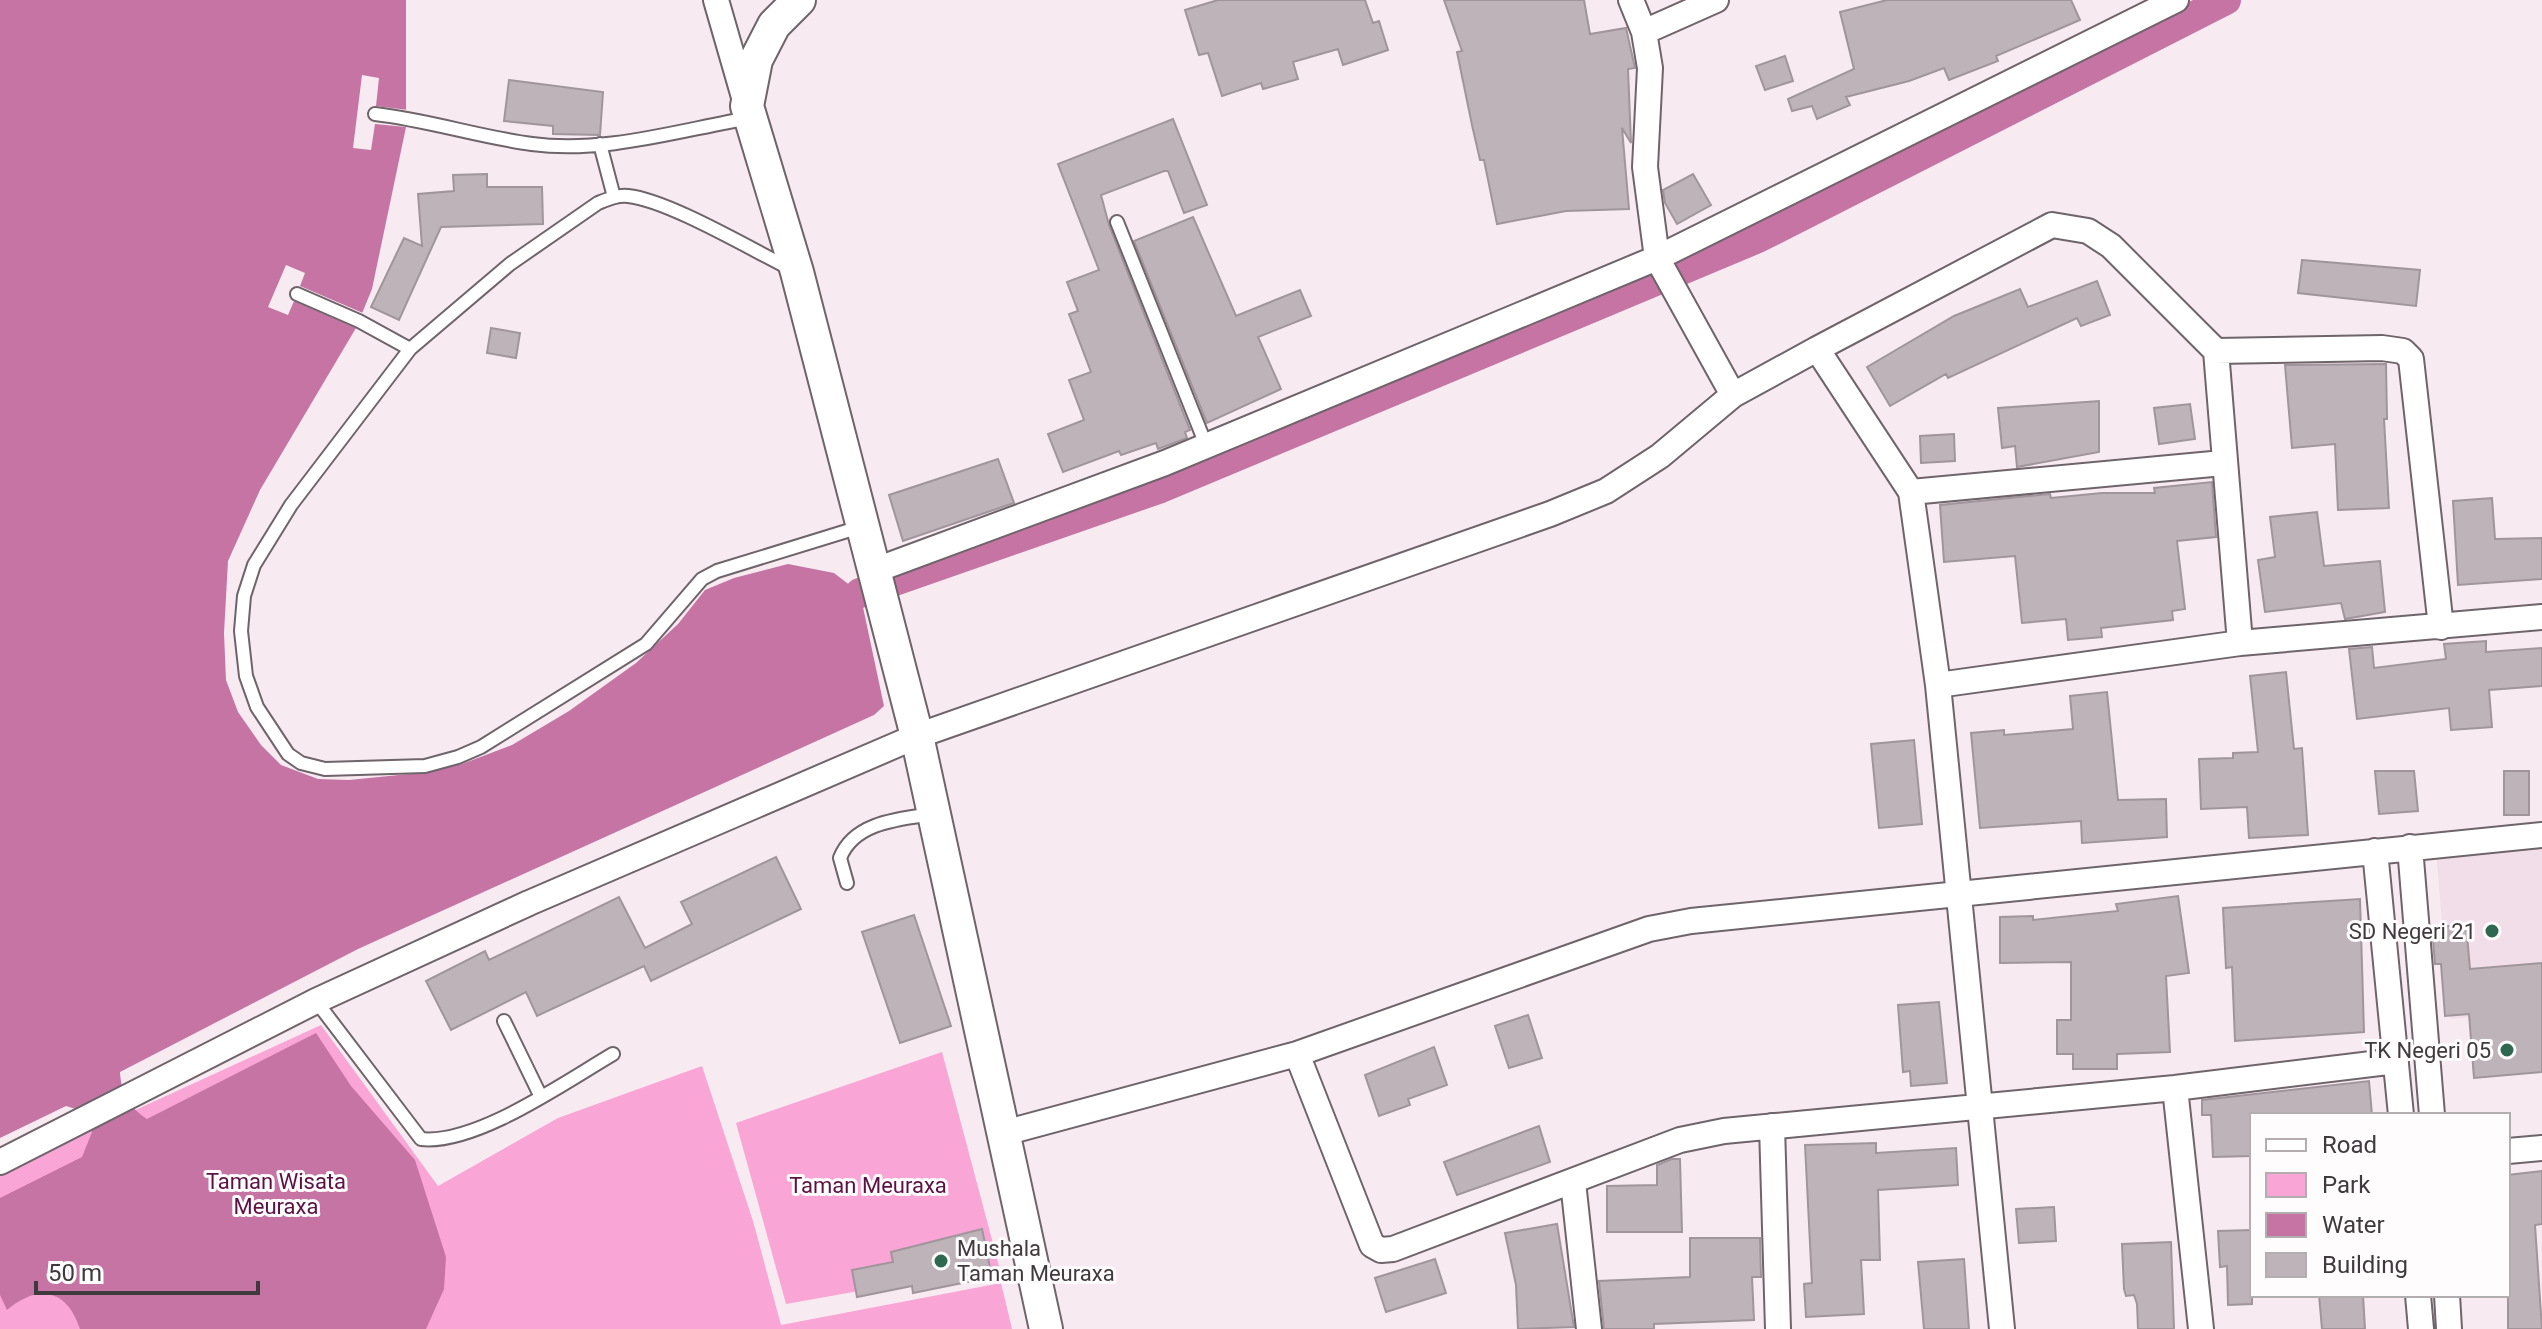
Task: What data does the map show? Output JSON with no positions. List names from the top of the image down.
{
  "parks": ["Taman Wisata Meuraxa", "Taman Meuraxa"],
  "places": ["SD Negeri 21", "TK Negeri 05", "Mushala Taman Meuraxa"],
  "legend": [
    "Road",
    "Park",
    "Water",
    "Building"
  ],
  "scale_bar": "50 m"
}
